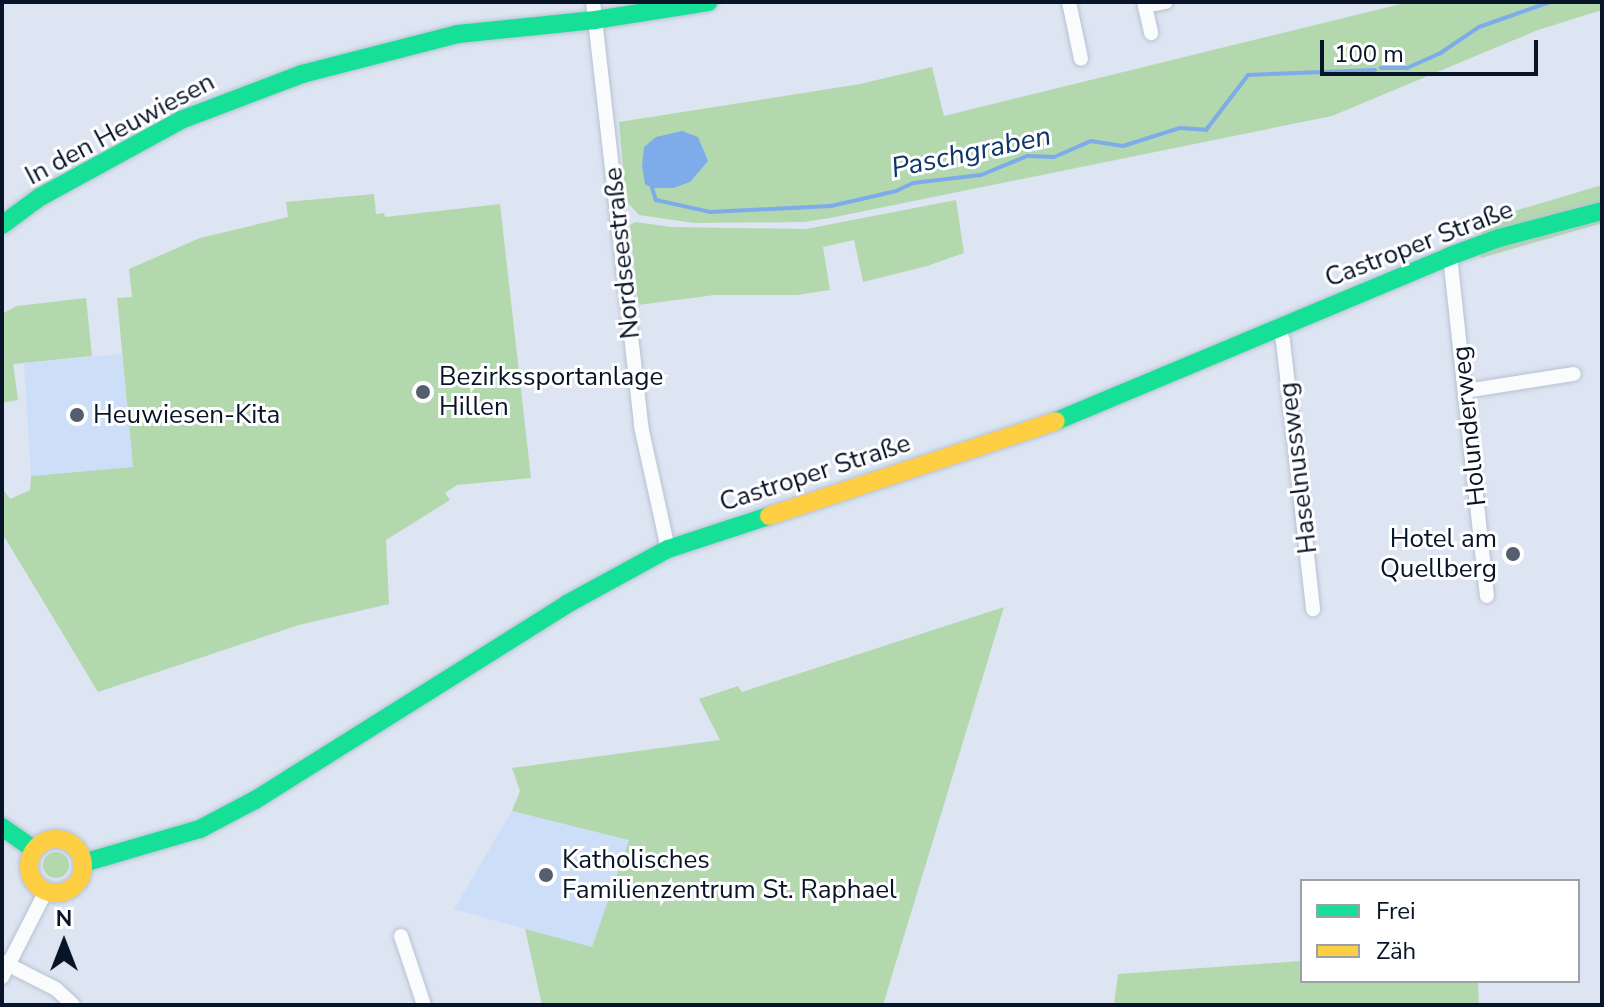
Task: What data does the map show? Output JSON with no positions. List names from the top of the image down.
{
  "streets": {
    "main road": ["In den Heuwiesen", "Castroper Straße"],
    "street": ["Nordseestraße", "Holunderweg", "Haselnussweg"]
  },
  "crossings": [
    ["In den Heuwiesen", "Nordseestraße"],
    ["Castroper Straße", "Nordseestraße"],
    ["Castroper Straße", "Holunderweg"],
    ["Castroper Straße", "Haselnussweg"]
  ],
  "water": ["Paschgraben"],
  "places": [
    "Bezirkssportanlage Hillen",
    "Heuwiesen-Kita",
    "Hotel am Quellberg",
    "Katholisches Familienzentrum St. Raphael"
  ],
  "legend": ["Frei", "Zäh"],
  "scale_bar": "100 m",
  "north": "top"
}
